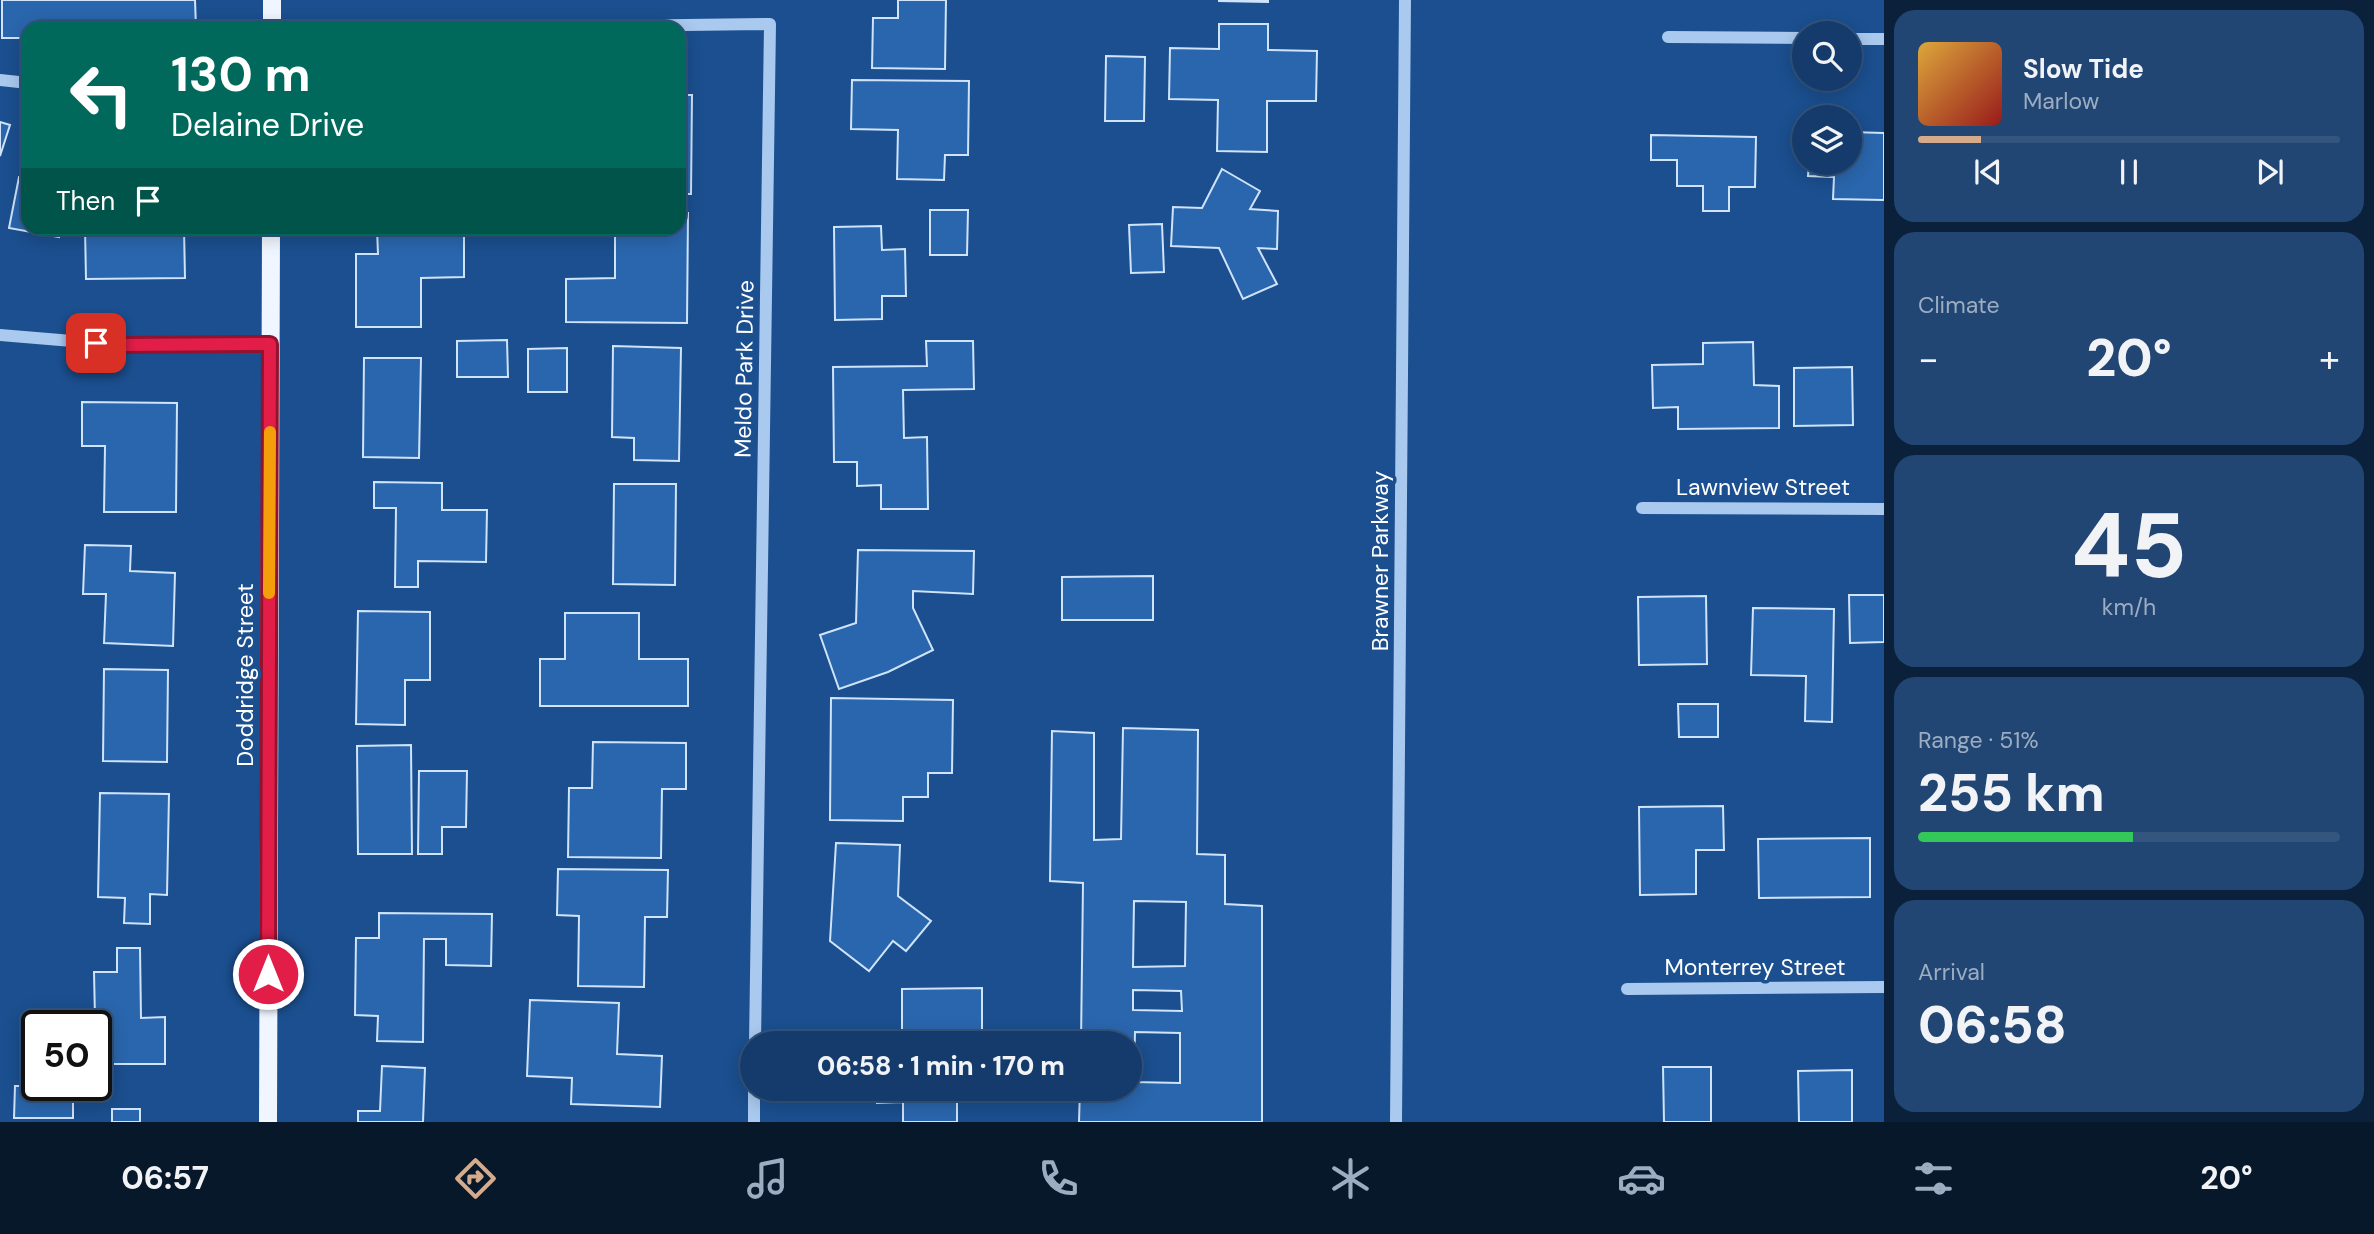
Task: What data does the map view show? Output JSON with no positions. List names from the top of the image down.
{
  "streets": {
    "main road": ["Doddridge Street"],
    "street": [
      "Meldo Park Drive",
      "Lawnview Street",
      "Brawner Parkway",
      "Monterrey Street"
    ]
  },
  "page": {
    "turn": ["130 m", "Delaine Drive"],
    "song": ["Slow Tide", "Marlow"],
    "then": "Then",
    "tile": [
      "Climate",
      ["45", "km/h"],
      ["Range · 51%", "255 km"],
      ["Arrival", "06:58"]
    ],
    "heat": ["−", "20°", "+"],
    "limit": "50",
    "trip": "06:58 · 1 min · 170 m",
    "tabs": ["06:57", "20°"]
  }
}
